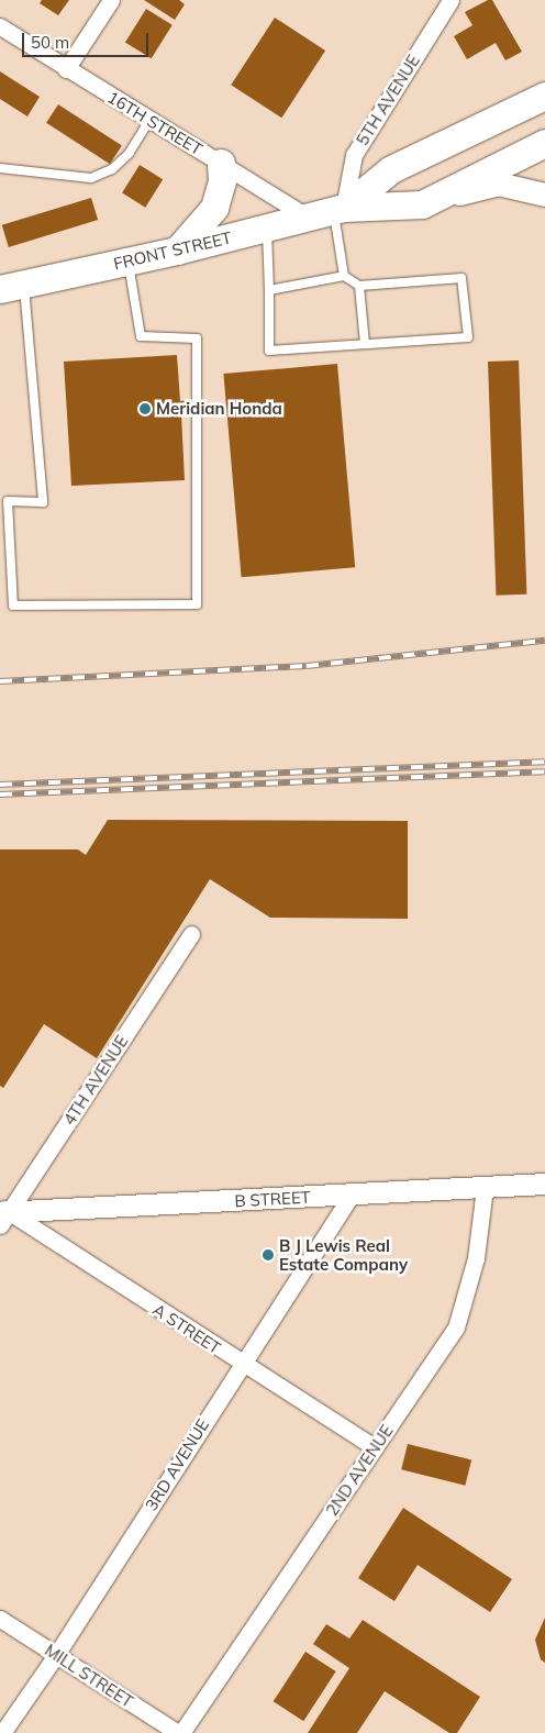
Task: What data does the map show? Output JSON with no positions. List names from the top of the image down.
{
  "streets": {
    "main road": ["FRONT STREET"],
    "street": [
      "5TH AVENUE",
      "16TH STREET",
      "4TH AVENUE",
      "B STREET",
      "A STREET",
      "3RD AVENUE",
      "2ND AVENUE",
      "MILL STREET"
    ]
  },
  "crossings": [
    ["5TH AVENUE", "16TH STREET"],
    ["5TH AVENUE", "FRONT STREET"],
    ["16TH STREET", "FRONT STREET"],
    ["4TH AVENUE", "B STREET"],
    ["4TH AVENUE", "A STREET"],
    ["B STREET", "A STREET"],
    ["B STREET", "3RD AVENUE"],
    ["B STREET", "2ND AVENUE"],
    ["A STREET", "3RD AVENUE"],
    ["A STREET", "2ND AVENUE"],
    ["3RD AVENUE", "MILL STREET"],
    ["2ND AVENUE", "MILL STREET"]
  ],
  "places": ["Meridian Honda", "B J Lewis Real Estate Company"],
  "scale_bar": "50 m"
}
